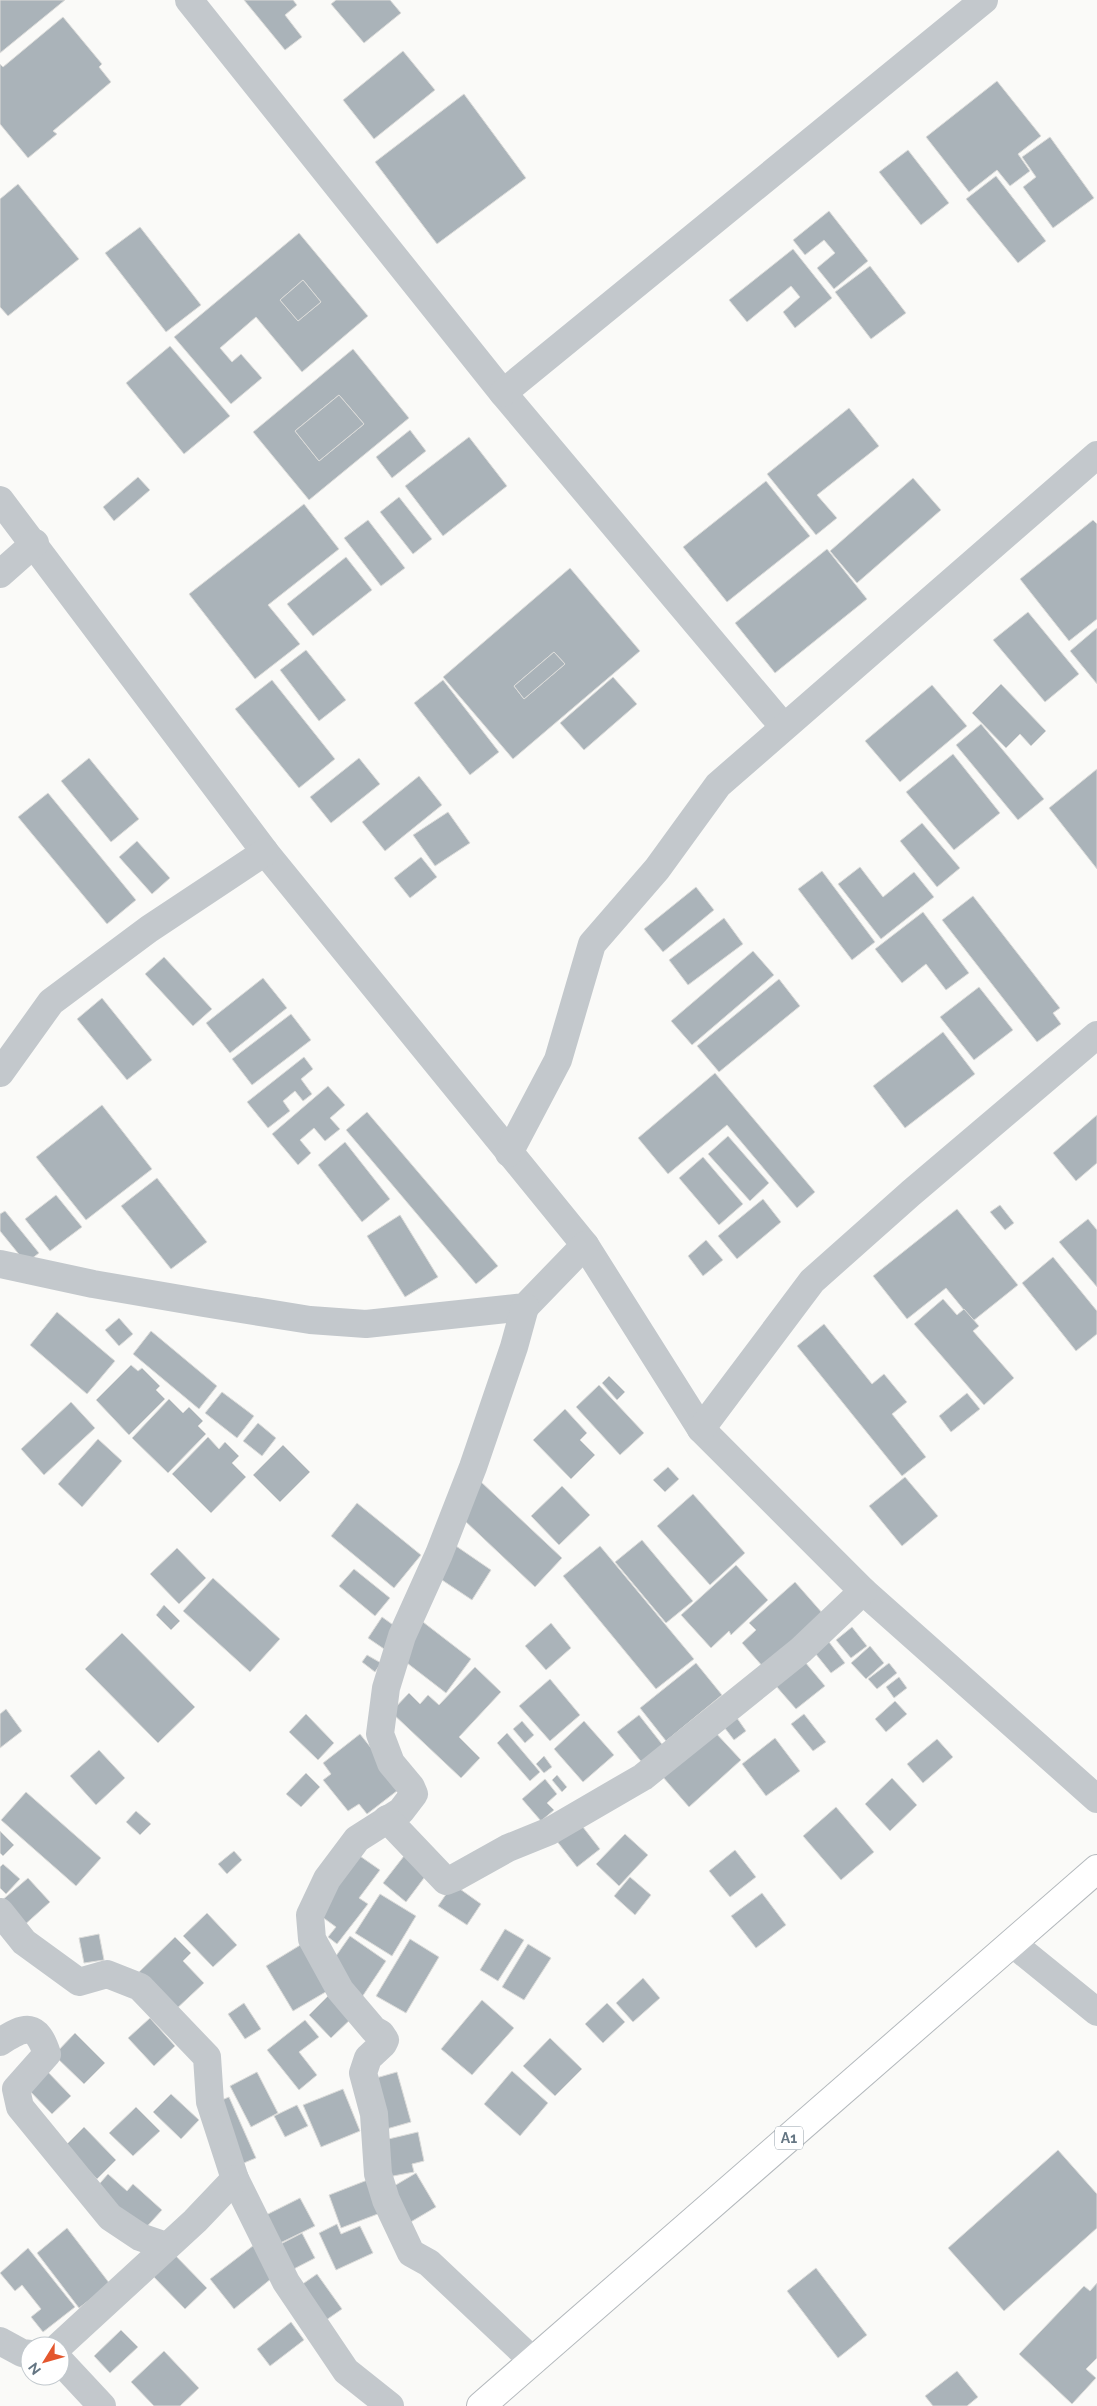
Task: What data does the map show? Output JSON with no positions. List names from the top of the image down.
{
  "streets": {
    "highway": ["A1"]
  },
  "north": "bottom left"
}
